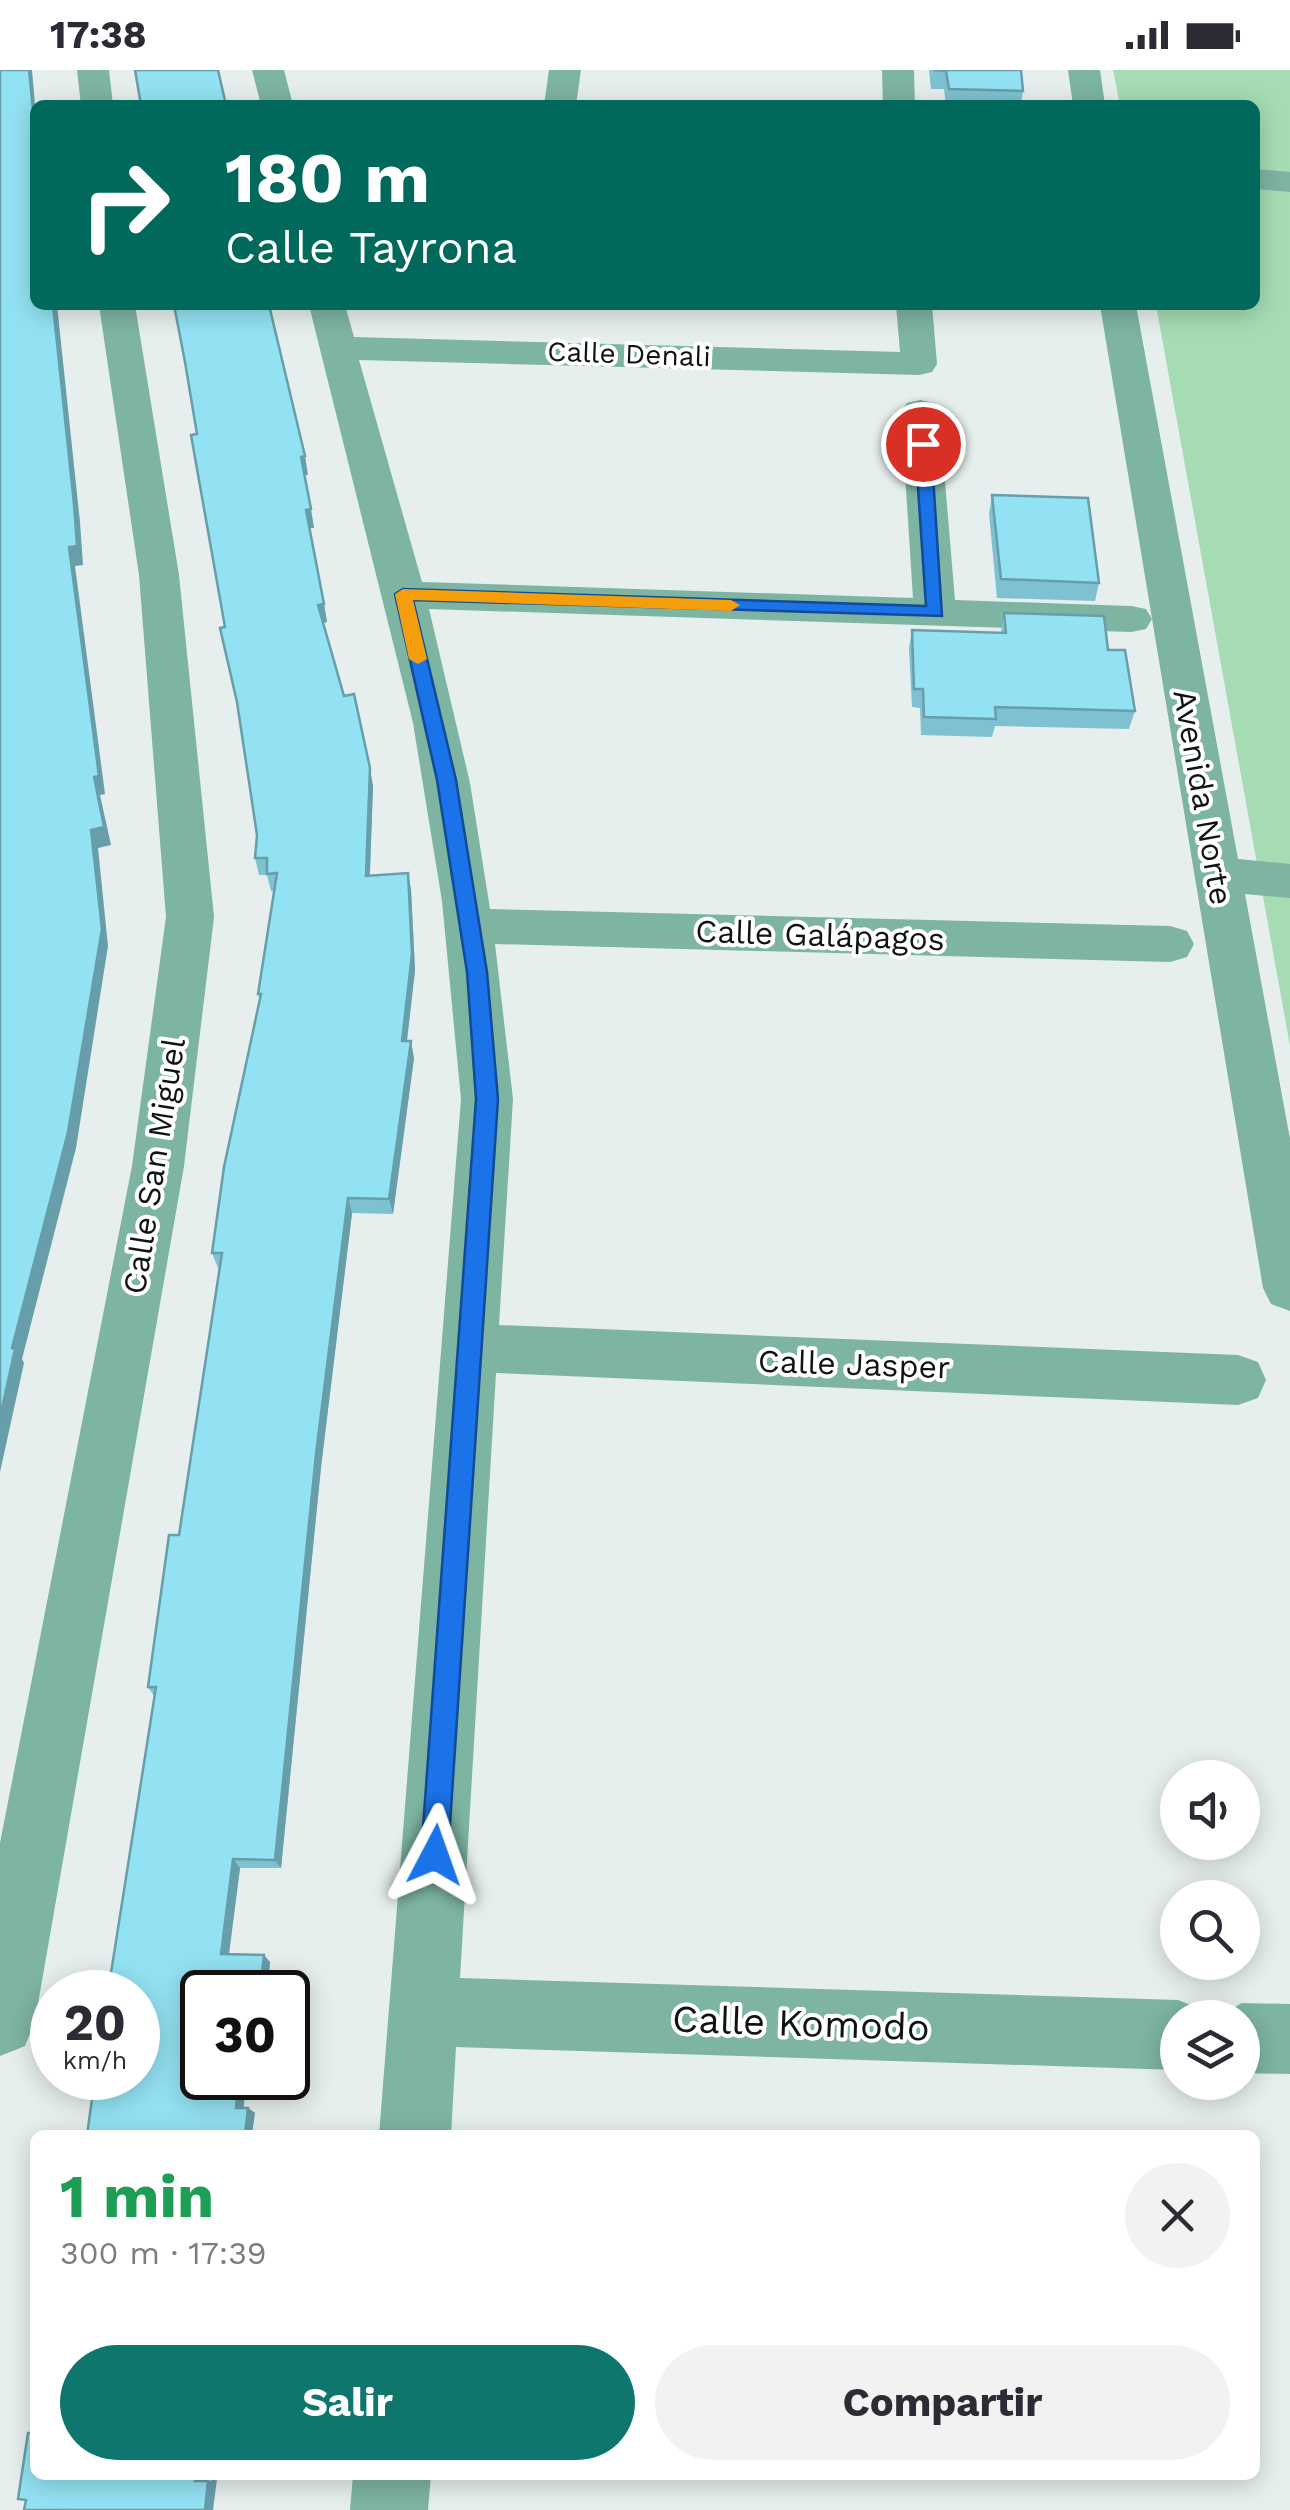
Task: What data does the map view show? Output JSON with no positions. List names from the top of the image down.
{
  "streets": {
    "street": [
      "Calle Denali",
      "Avenida Norte",
      "Calle Galápagos",
      "Calle San Miguel",
      "Calle Jasper",
      "Calle Komodo"
    ]
  },
  "page": {
    "status": "17:38",
    "turn": ["180 m", "Calle Tayrona"],
    "speed": "20 km/h",
    "limit": "30",
    "heading": ["1 min", "300 m · 17:39"],
    "buttons": ["Salir", "Compartir"]
  }
}
